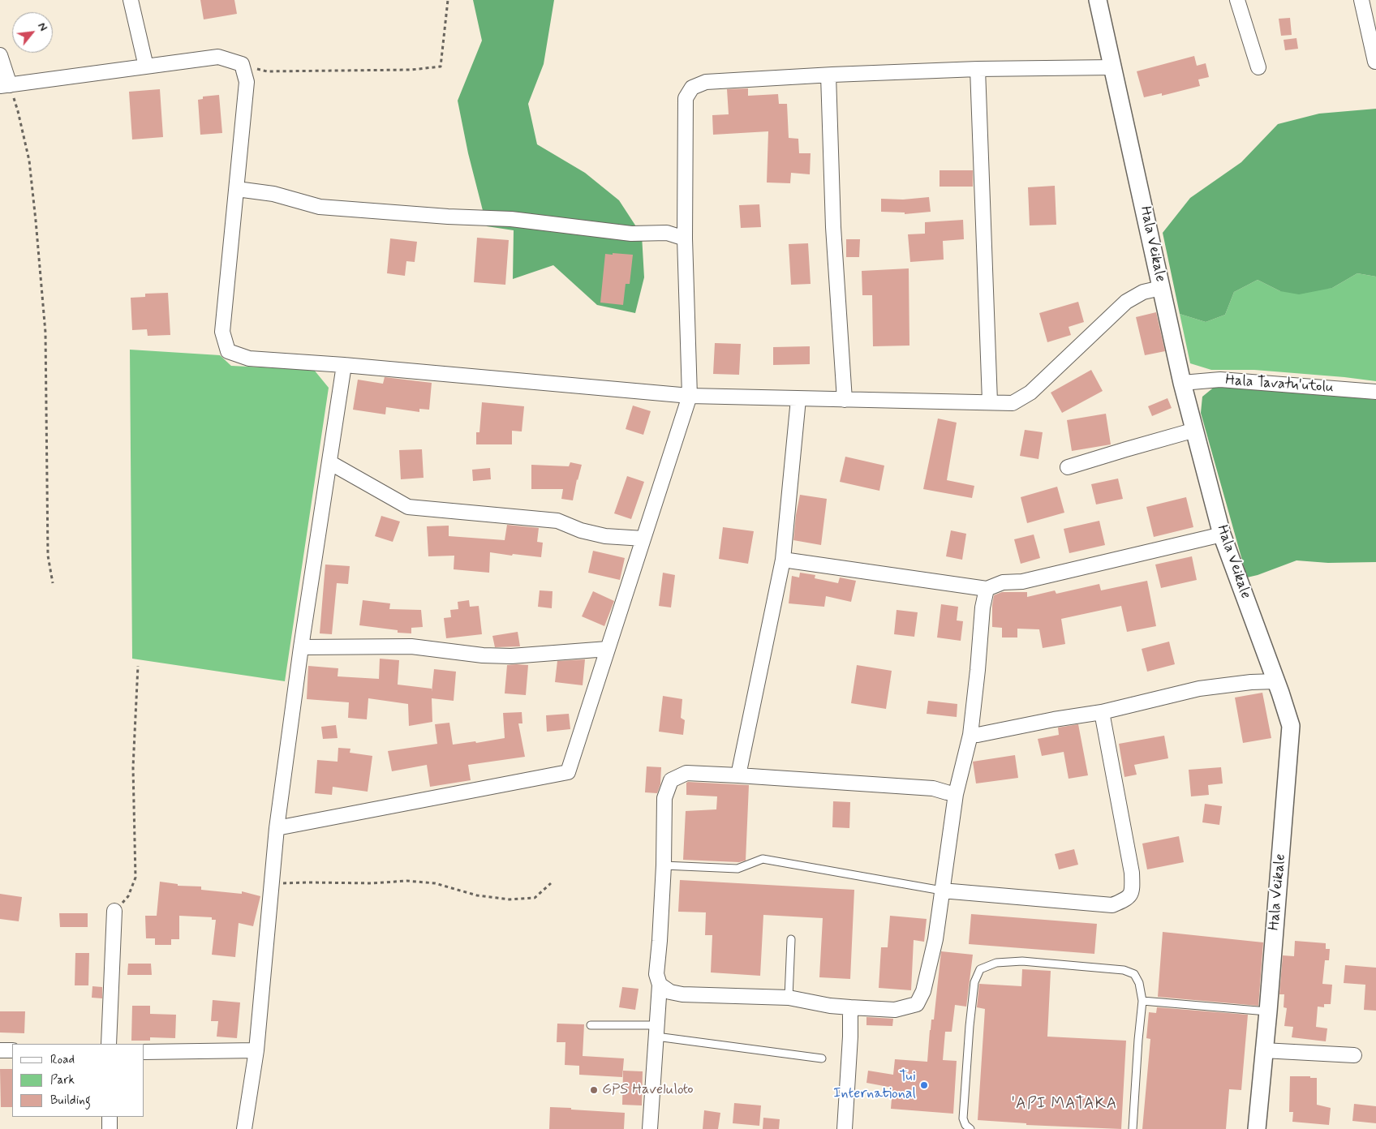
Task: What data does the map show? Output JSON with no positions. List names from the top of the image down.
{
  "streets": {
    "street": ["Hala Veikale", "Hala Tavatu'utolu"]
  },
  "crossings": [
    ["Hala Veikale", "Hala Tavatu'utolu"]
  ],
  "districts": ["'API MATAKA"],
  "places": ["Tui International", "GPS Haveluloto"],
  "legend": ["Road", "Park", "Building"],
  "north": "top right"
}
